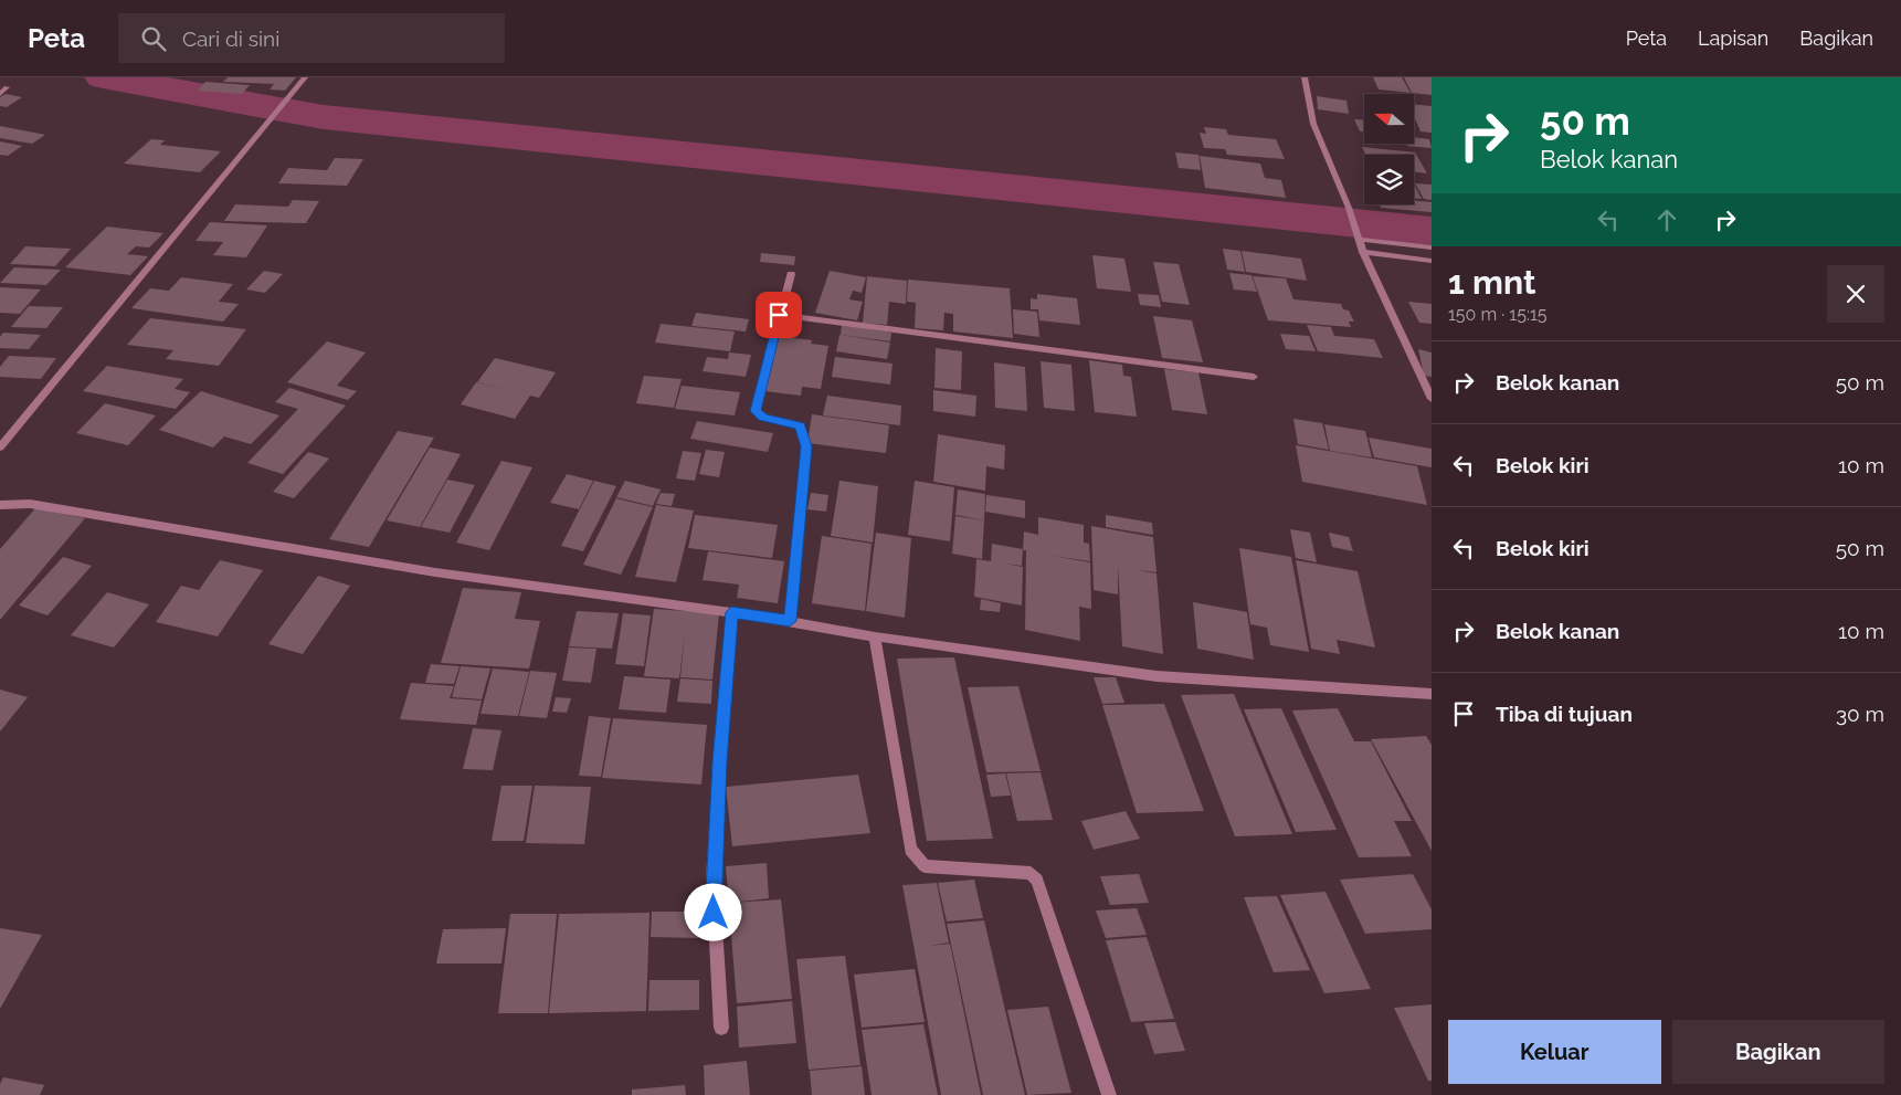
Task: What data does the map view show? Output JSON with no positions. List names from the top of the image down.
{
  "north": "left",
  "page": {
    "header": "Peta",
    "search": "Cari di sini",
    "nav": ["Peta", "Lapisan", "Bagikan"],
    "turn": ["50 m", "Belok kanan"],
    "heading": ["1 mnt", "150 m · 15:15"],
    "list": [
      {
        "name": "Belok kanan",
        "value": "50 m"
      },
      {
        "name": "Belok kiri",
        "value": "10 m"
      },
      {
        "name": "Belok kiri",
        "value": "50 m"
      },
      {
        "name": "Belok kanan",
        "value": "10 m"
      },
      {
        "name": "Tiba di tujuan",
        "value": "30 m"
      }
    ],
    "buttons": ["Keluar", "Bagikan"]
  }
}
